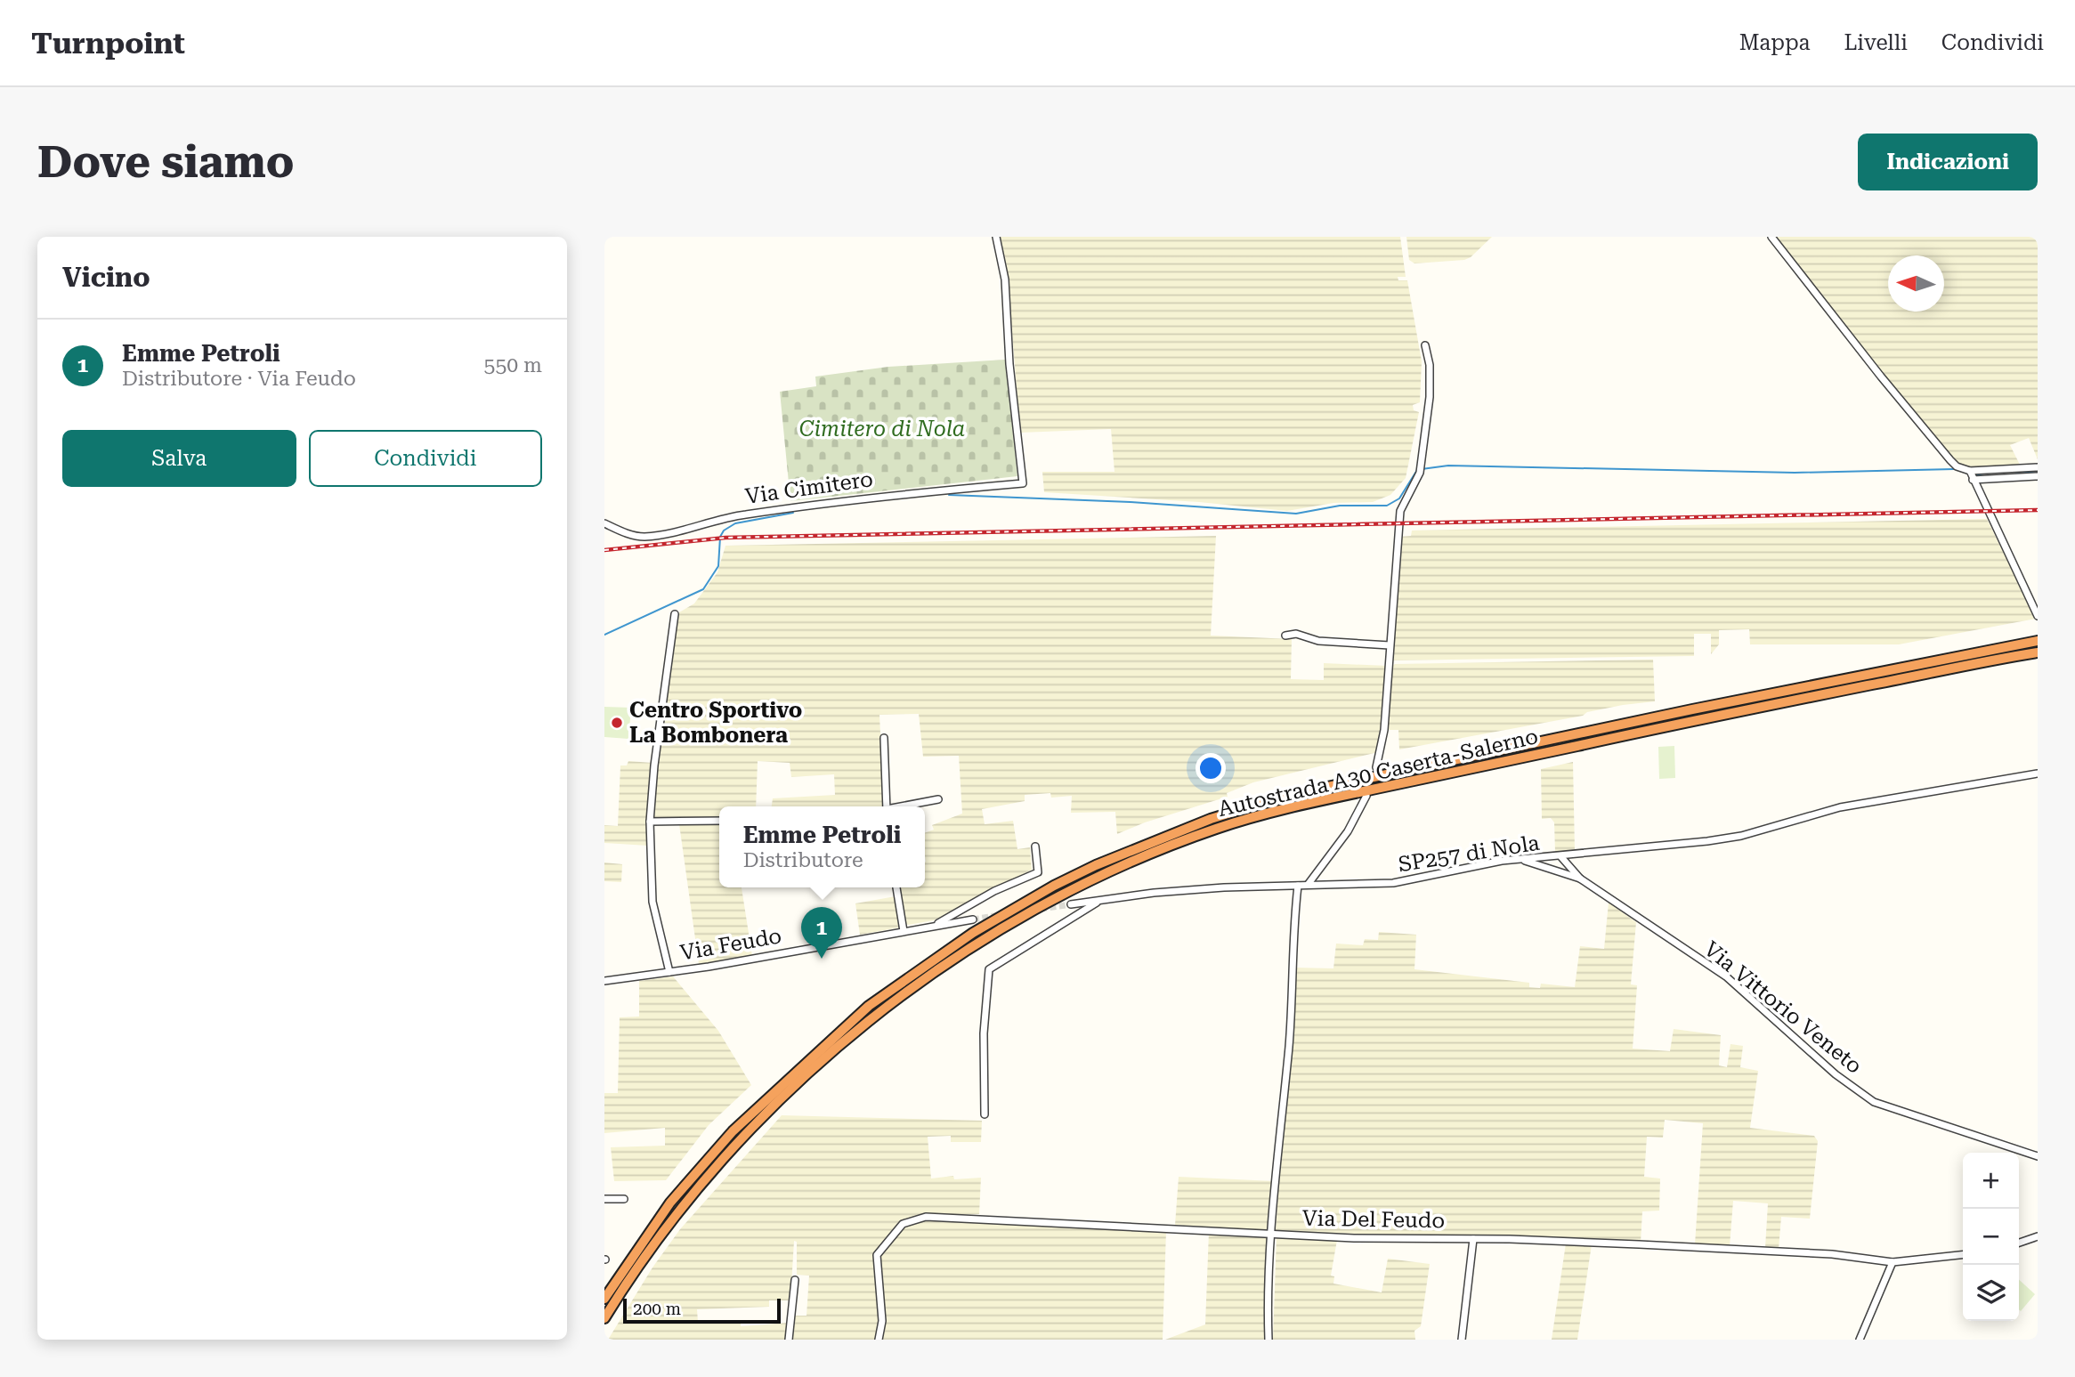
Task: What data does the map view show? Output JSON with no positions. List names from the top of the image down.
{
  "streets": {
    "highway": ["Autostrada A30 Caserta-Salerno"],
    "street": [
      "Via Cimitero",
      "SP257 di Nola",
      "Via Feudo",
      "Via Vittorio Veneto",
      "Via Del Feudo"
    ]
  },
  "crossings": [
    ["SP257 di Nola", "Via Vittorio Veneto"]
  ],
  "parks": ["Cimitero di Nola"],
  "places": ["Centro Sportivo La Bombonera"],
  "scale_bar": "200 m",
  "north": "left",
  "page": {
    "header": "Turnpoint",
    "nav": ["Mappa", "Livelli", "Condividi"],
    "buttons": [
      "Indicazioni",
      ["Salva", "Condividi"]
    ],
    "title": "Dove siamo",
    "heading": "Vicino",
    "list": [
      {
        "mark": "1",
        "name": "Emme Petroli",
        "note": "Distributore · Via Feudo",
        "value": "550 m"
      }
    ],
    "popup": ["Emme Petroli", "Distributore"],
    "pins": "1",
    "map_buttons": ["+", "−"],
    "scale": "200 m"
  }
}
